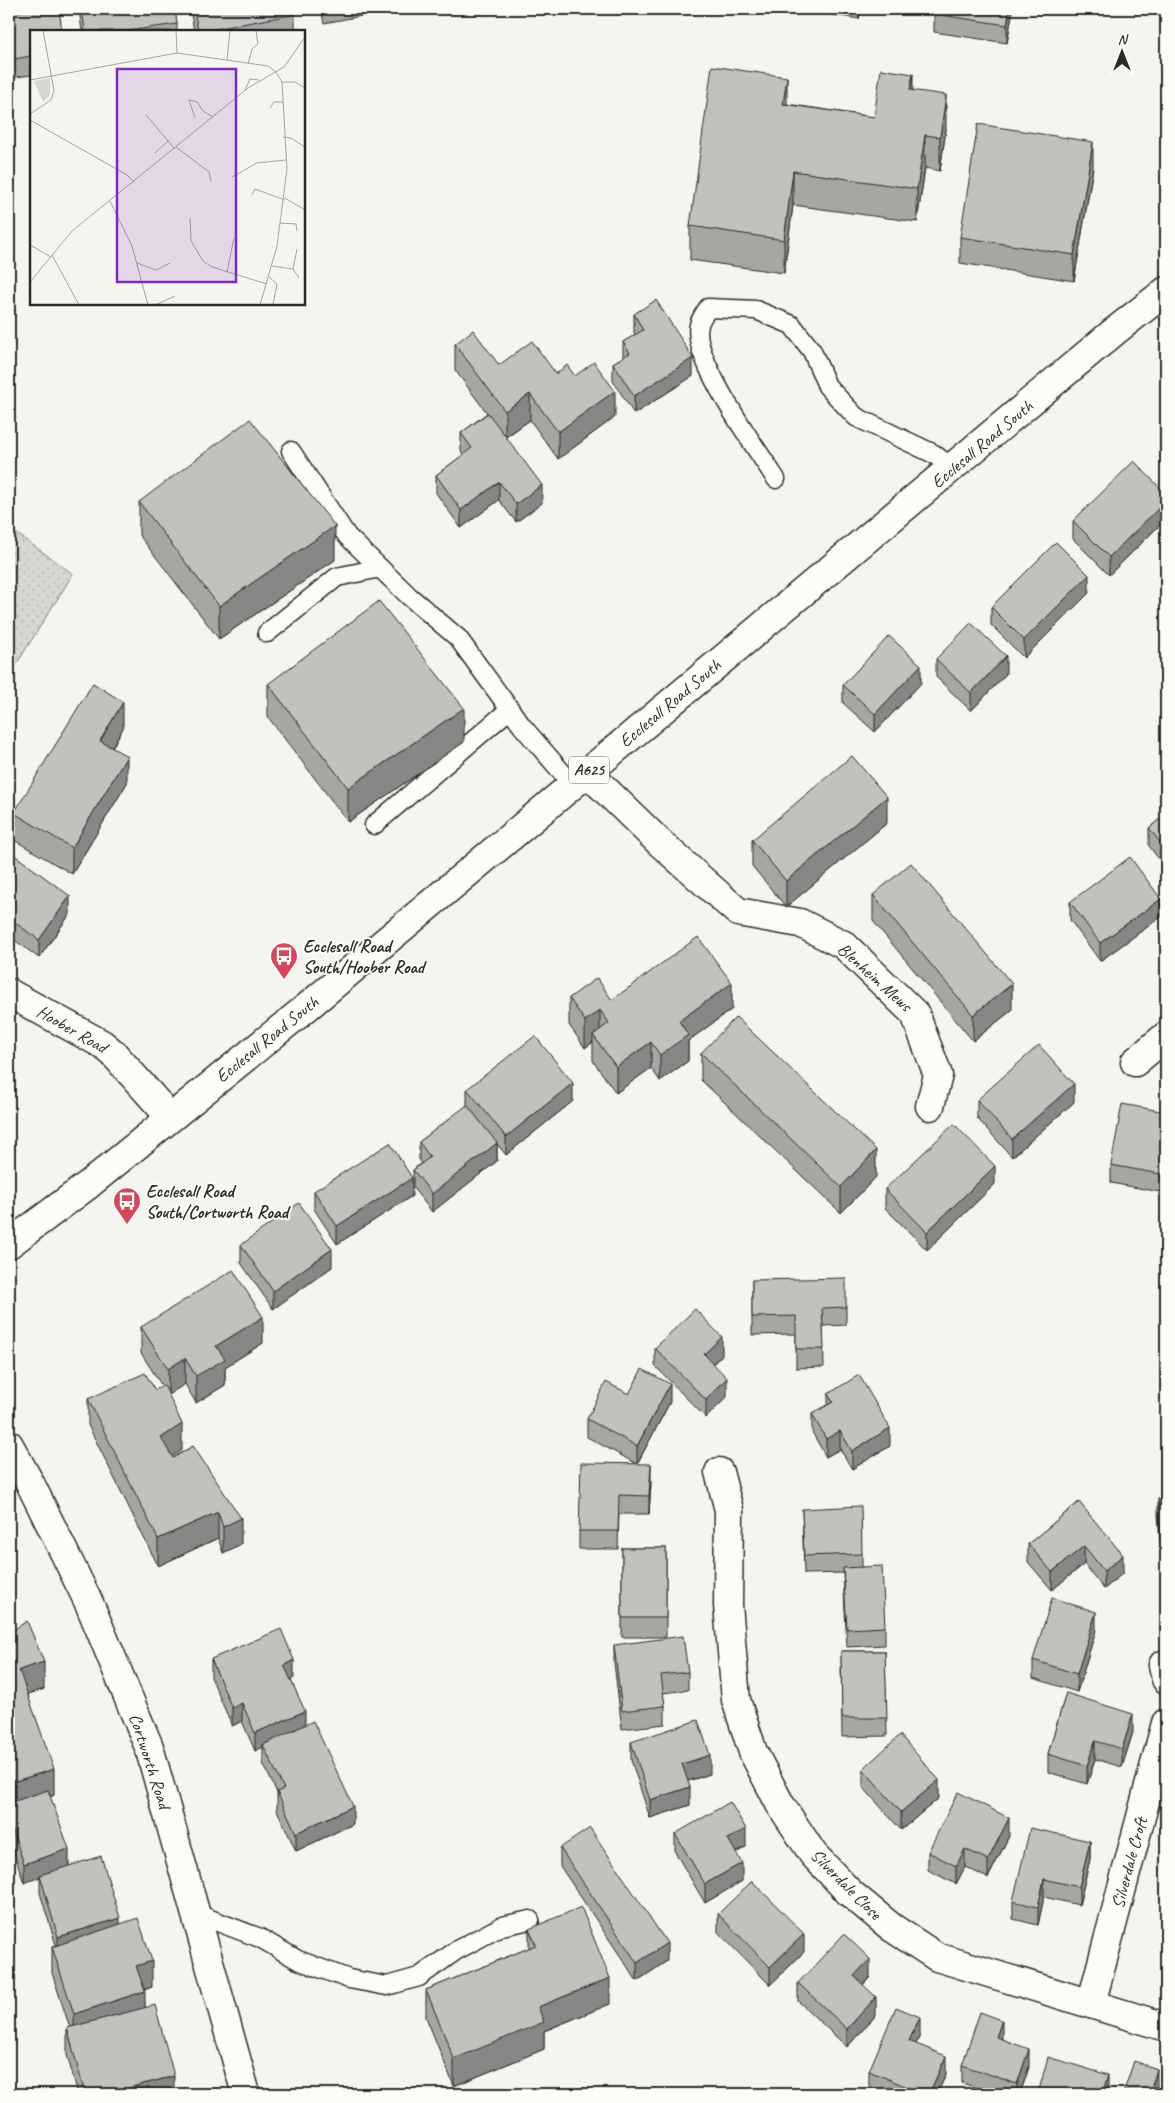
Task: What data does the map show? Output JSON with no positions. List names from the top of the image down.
{
  "streets": {
    "street": [
      "Ecclesall Road South",
      "A625",
      "Blenheim Mews",
      "Hoober Road",
      "Cortworth Road",
      "Silverdale Croft",
      "Silverdale Close"
    ]
  },
  "crossings": [
    ["Ecclesall Road South", "Blenheim Mews"],
    ["Ecclesall Road South", "Hoober Road"],
    ["Silverdale Croft", "Silverdale Close"]
  ],
  "places": {
    "bus stop": ["Ecclesall Road South/Hoober Road", "Ecclesall Road South/Cortworth Road"]
  },
  "north": "top"
}
